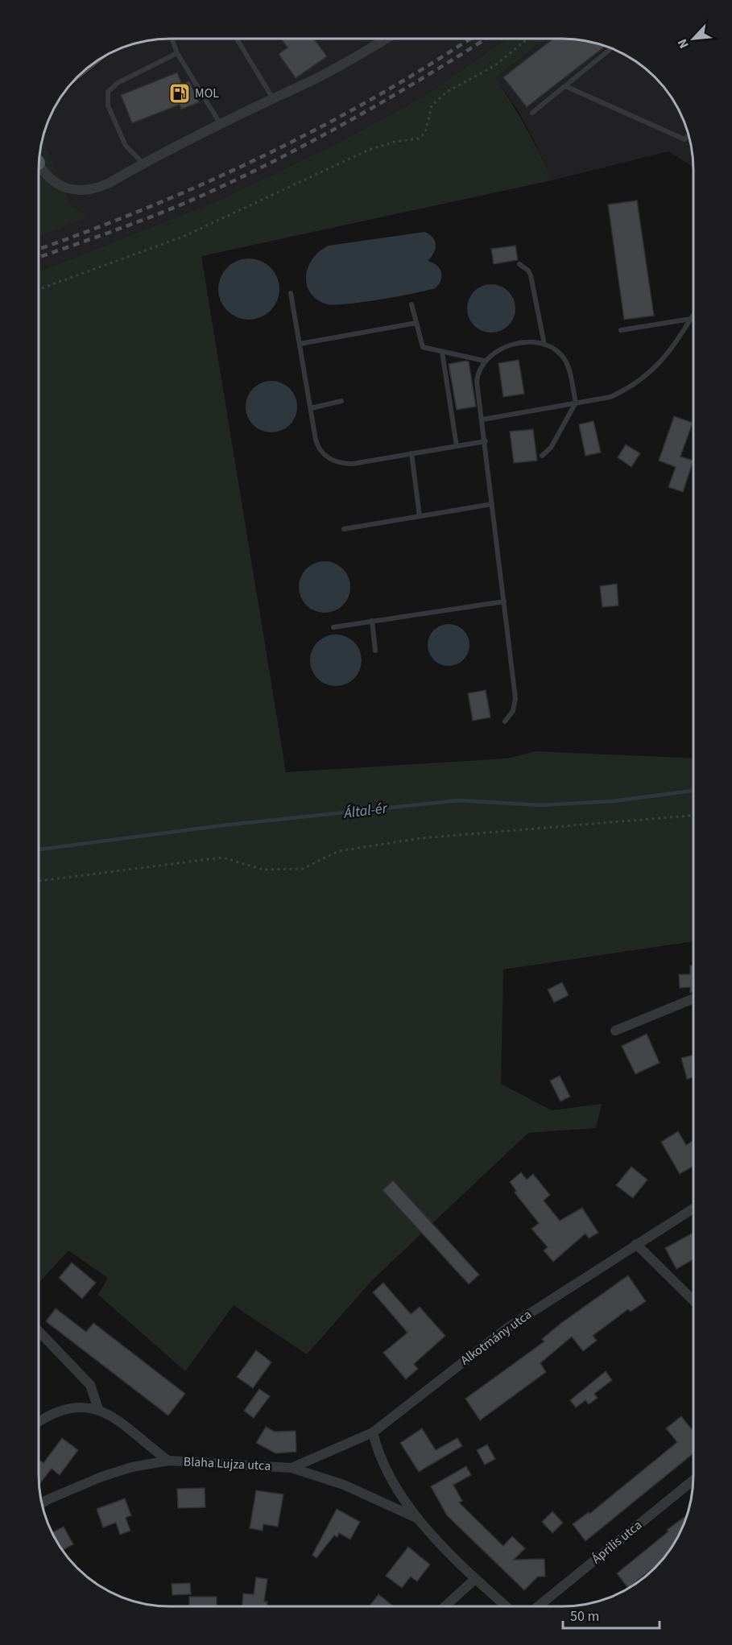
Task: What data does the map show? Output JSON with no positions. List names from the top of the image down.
{
  "streets": {
    "street": ["Alkotmány utca", "Blaha Lujza utca", "Április utca"]
  },
  "crossings": [
    ["Alkotmány utca", "Blaha Lujza utca"]
  ],
  "water": ["Által-ér"],
  "places": {
    "fuel station": ["MOL"]
  },
  "scale_bar": "50 m",
  "north": "bottom left"
}
